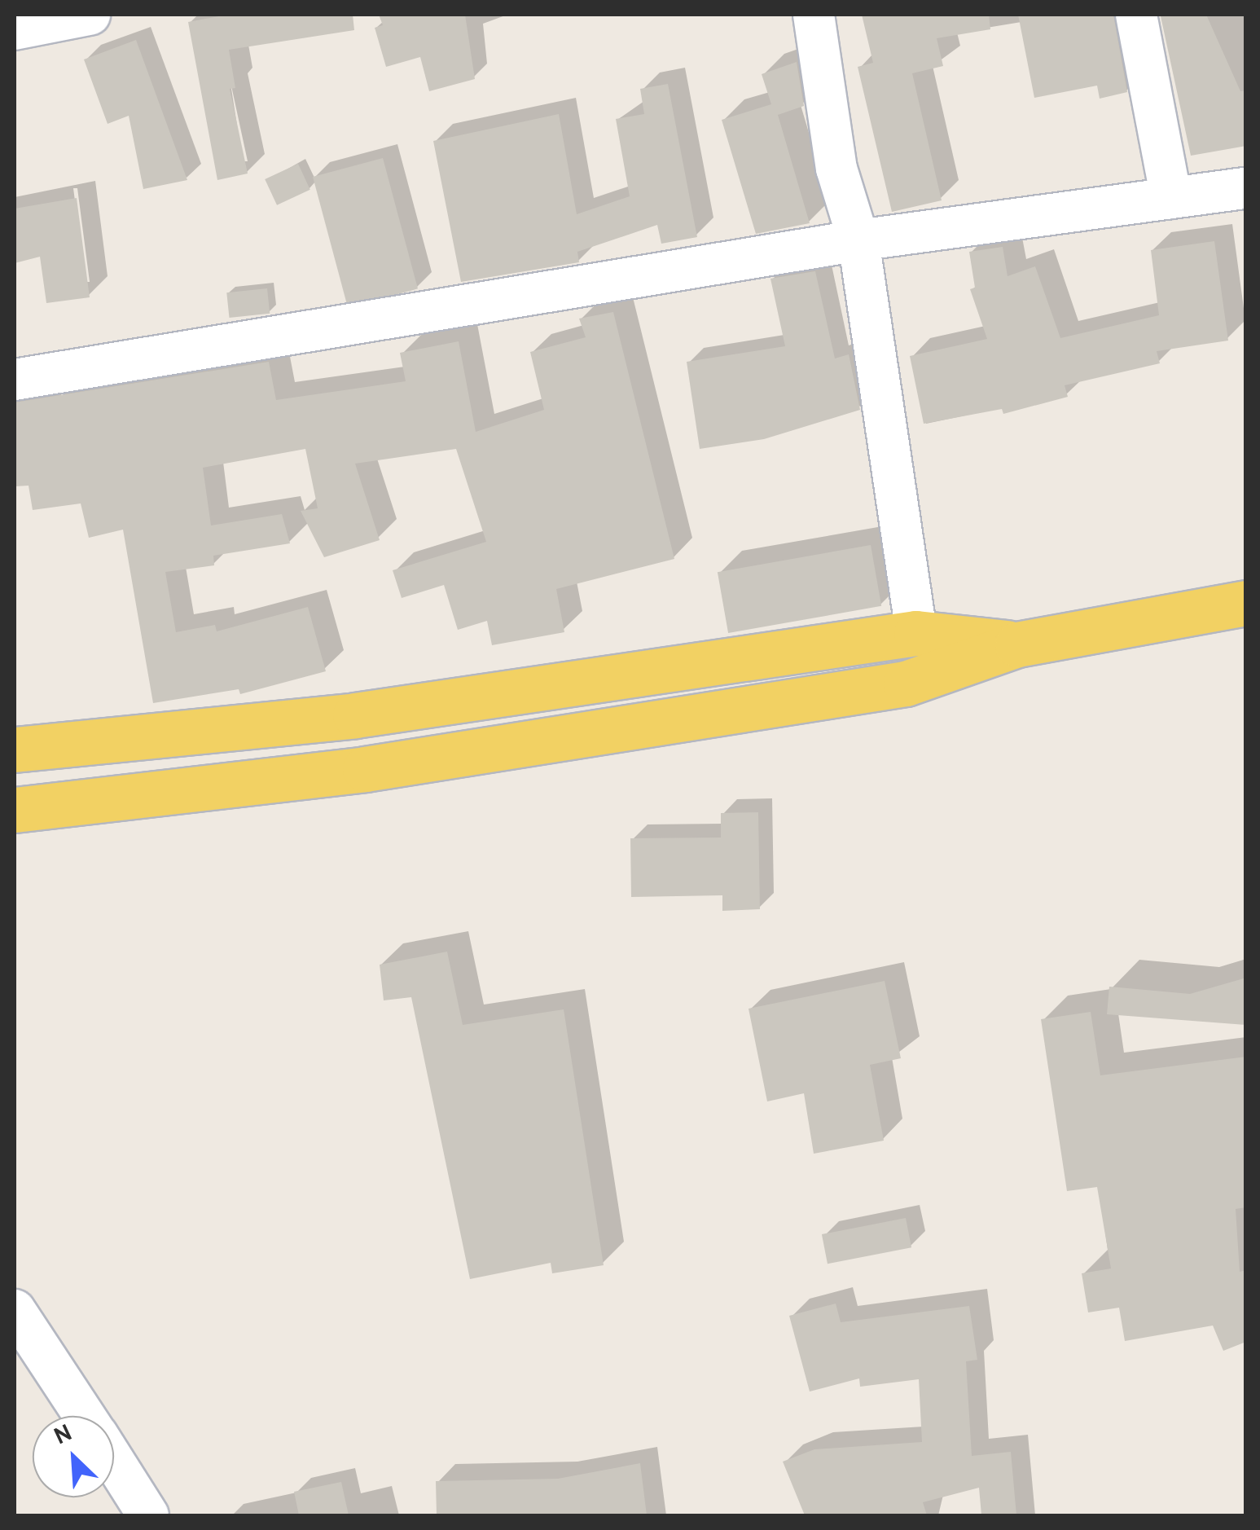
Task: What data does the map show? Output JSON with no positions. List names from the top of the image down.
{
  "north": "top left"
}
